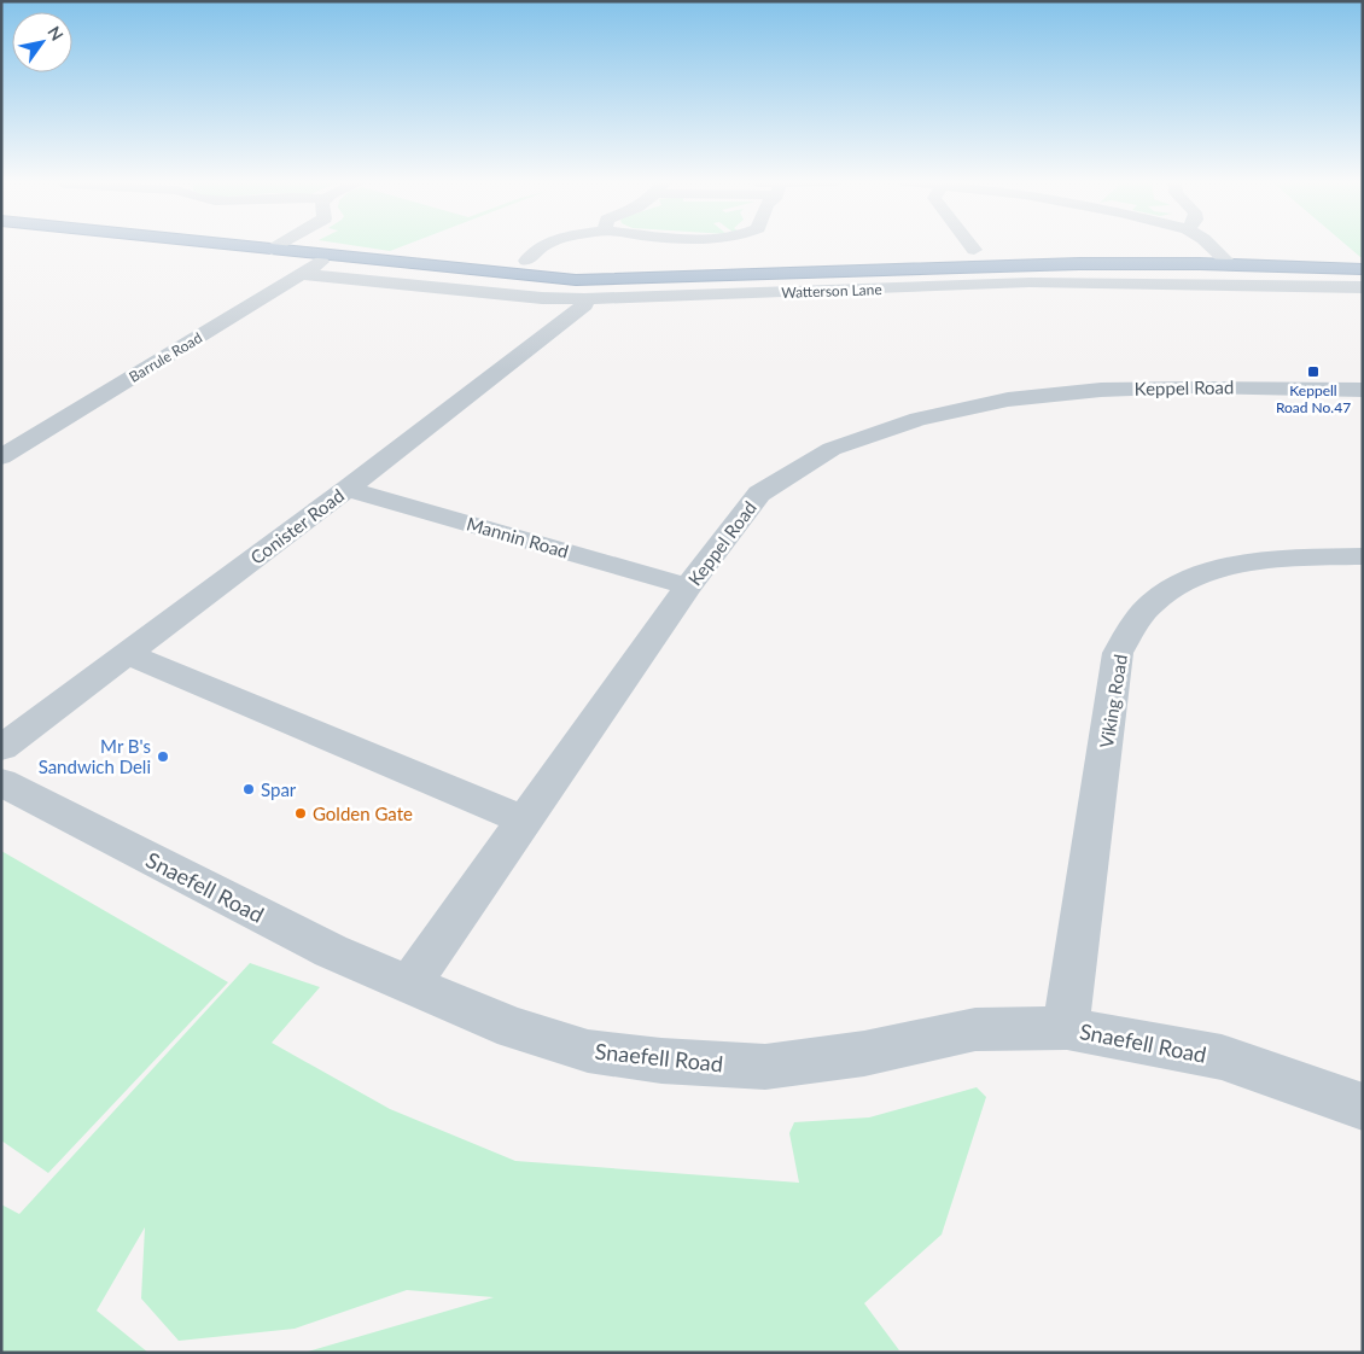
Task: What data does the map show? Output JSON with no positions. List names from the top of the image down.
{
  "streets": {
    "street": [
      "Watterson Lane",
      "Barrule Road",
      "Keppel Road",
      "Conister Road",
      "Mannin Road",
      "Viking Road",
      "Snaefell Road"
    ]
  },
  "crossings": [
    ["Watterson Lane", "Barrule Road"],
    ["Watterson Lane", "Conister Road"],
    ["Keppel Road", "Mannin Road"],
    ["Keppel Road", "Snaefell Road"],
    ["Conister Road", "Mannin Road"],
    ["Viking Road", "Snaefell Road"]
  ],
  "places": {
    "transit": ["Keppell Road No.47"],
    "other": ["Mr B's Sandwich Deli", "Spar", "Golden Gate"]
  },
  "north": "top right"
}
